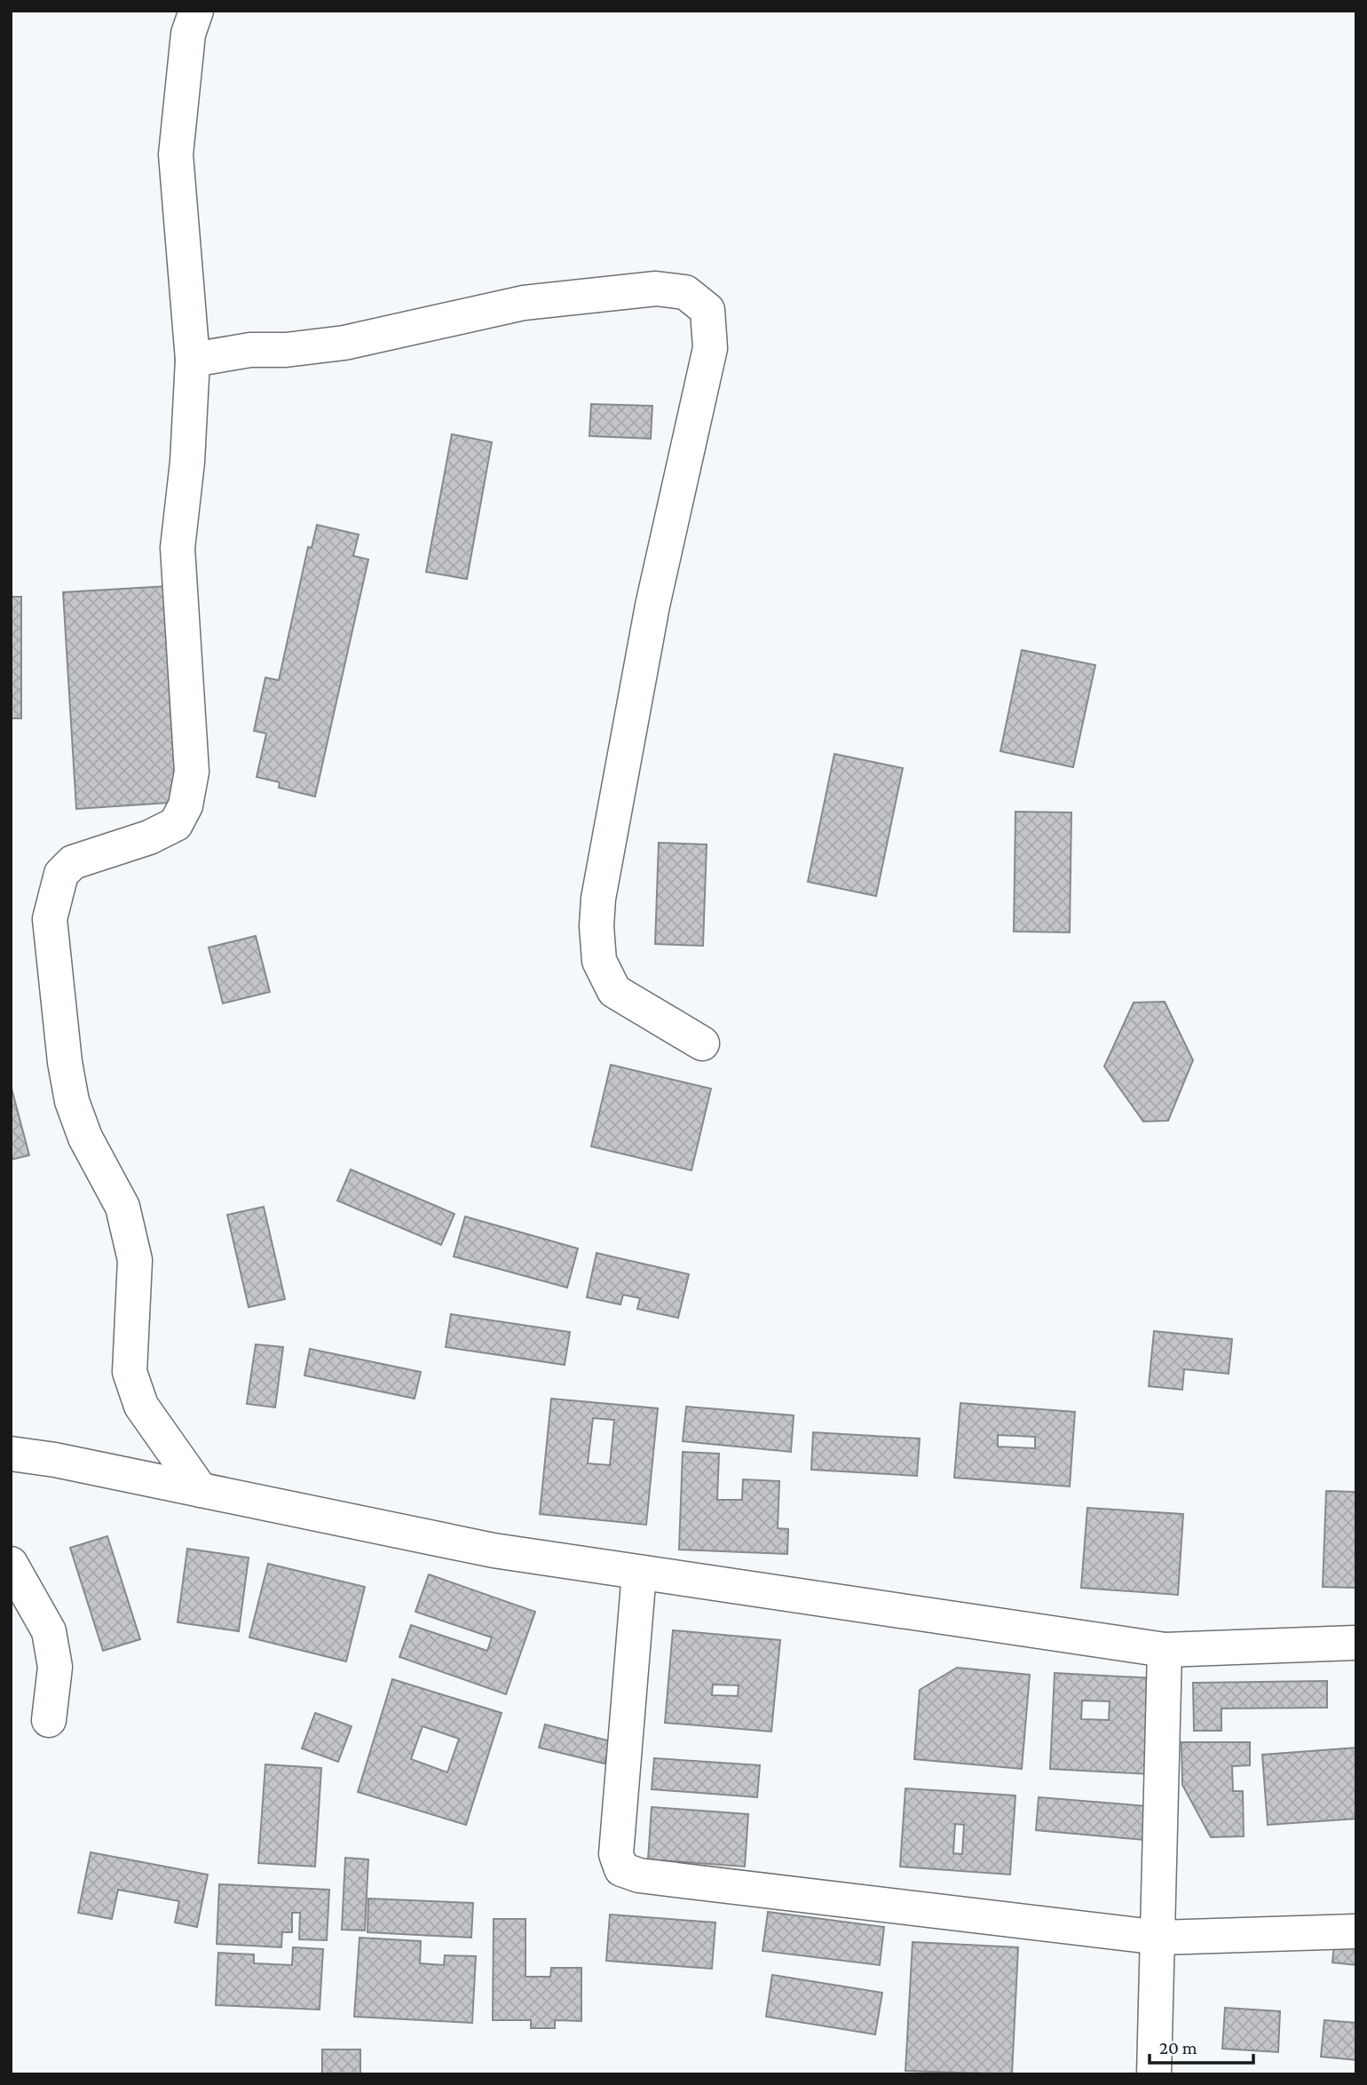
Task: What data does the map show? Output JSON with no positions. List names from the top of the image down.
{
  "scale_bar": "20 m"
}
